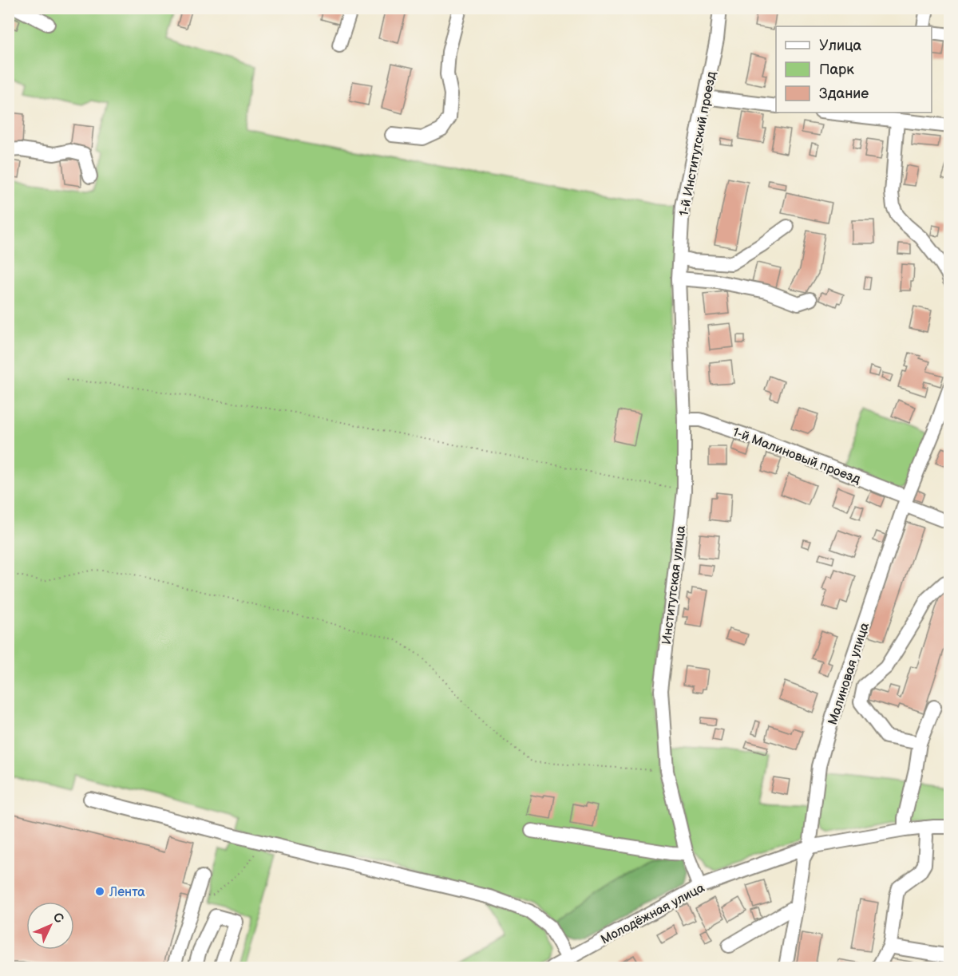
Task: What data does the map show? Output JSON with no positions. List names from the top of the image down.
{
  "streets": {
    "street": [
      "1-й Институтский проезд",
      "1-й Малиновый проезд",
      "Институтская улица",
      "Малиновая улица",
      "Молодёжная улица"
    ]
  },
  "crossings": [
    ["1-й Институтский проезд", "Институтская улица"],
    ["1-й Малиновый проезд", "Институтская улица"],
    ["1-й Малиновый проезд", "Малиновая улица"],
    ["Институтская улица", "Молодёжная улица"],
    ["Малиновая улица", "Молодёжная улица"]
  ],
  "places": ["Лента"],
  "legend": ["Улица", "Парк", "Здание"],
  "north": "top right"
}
